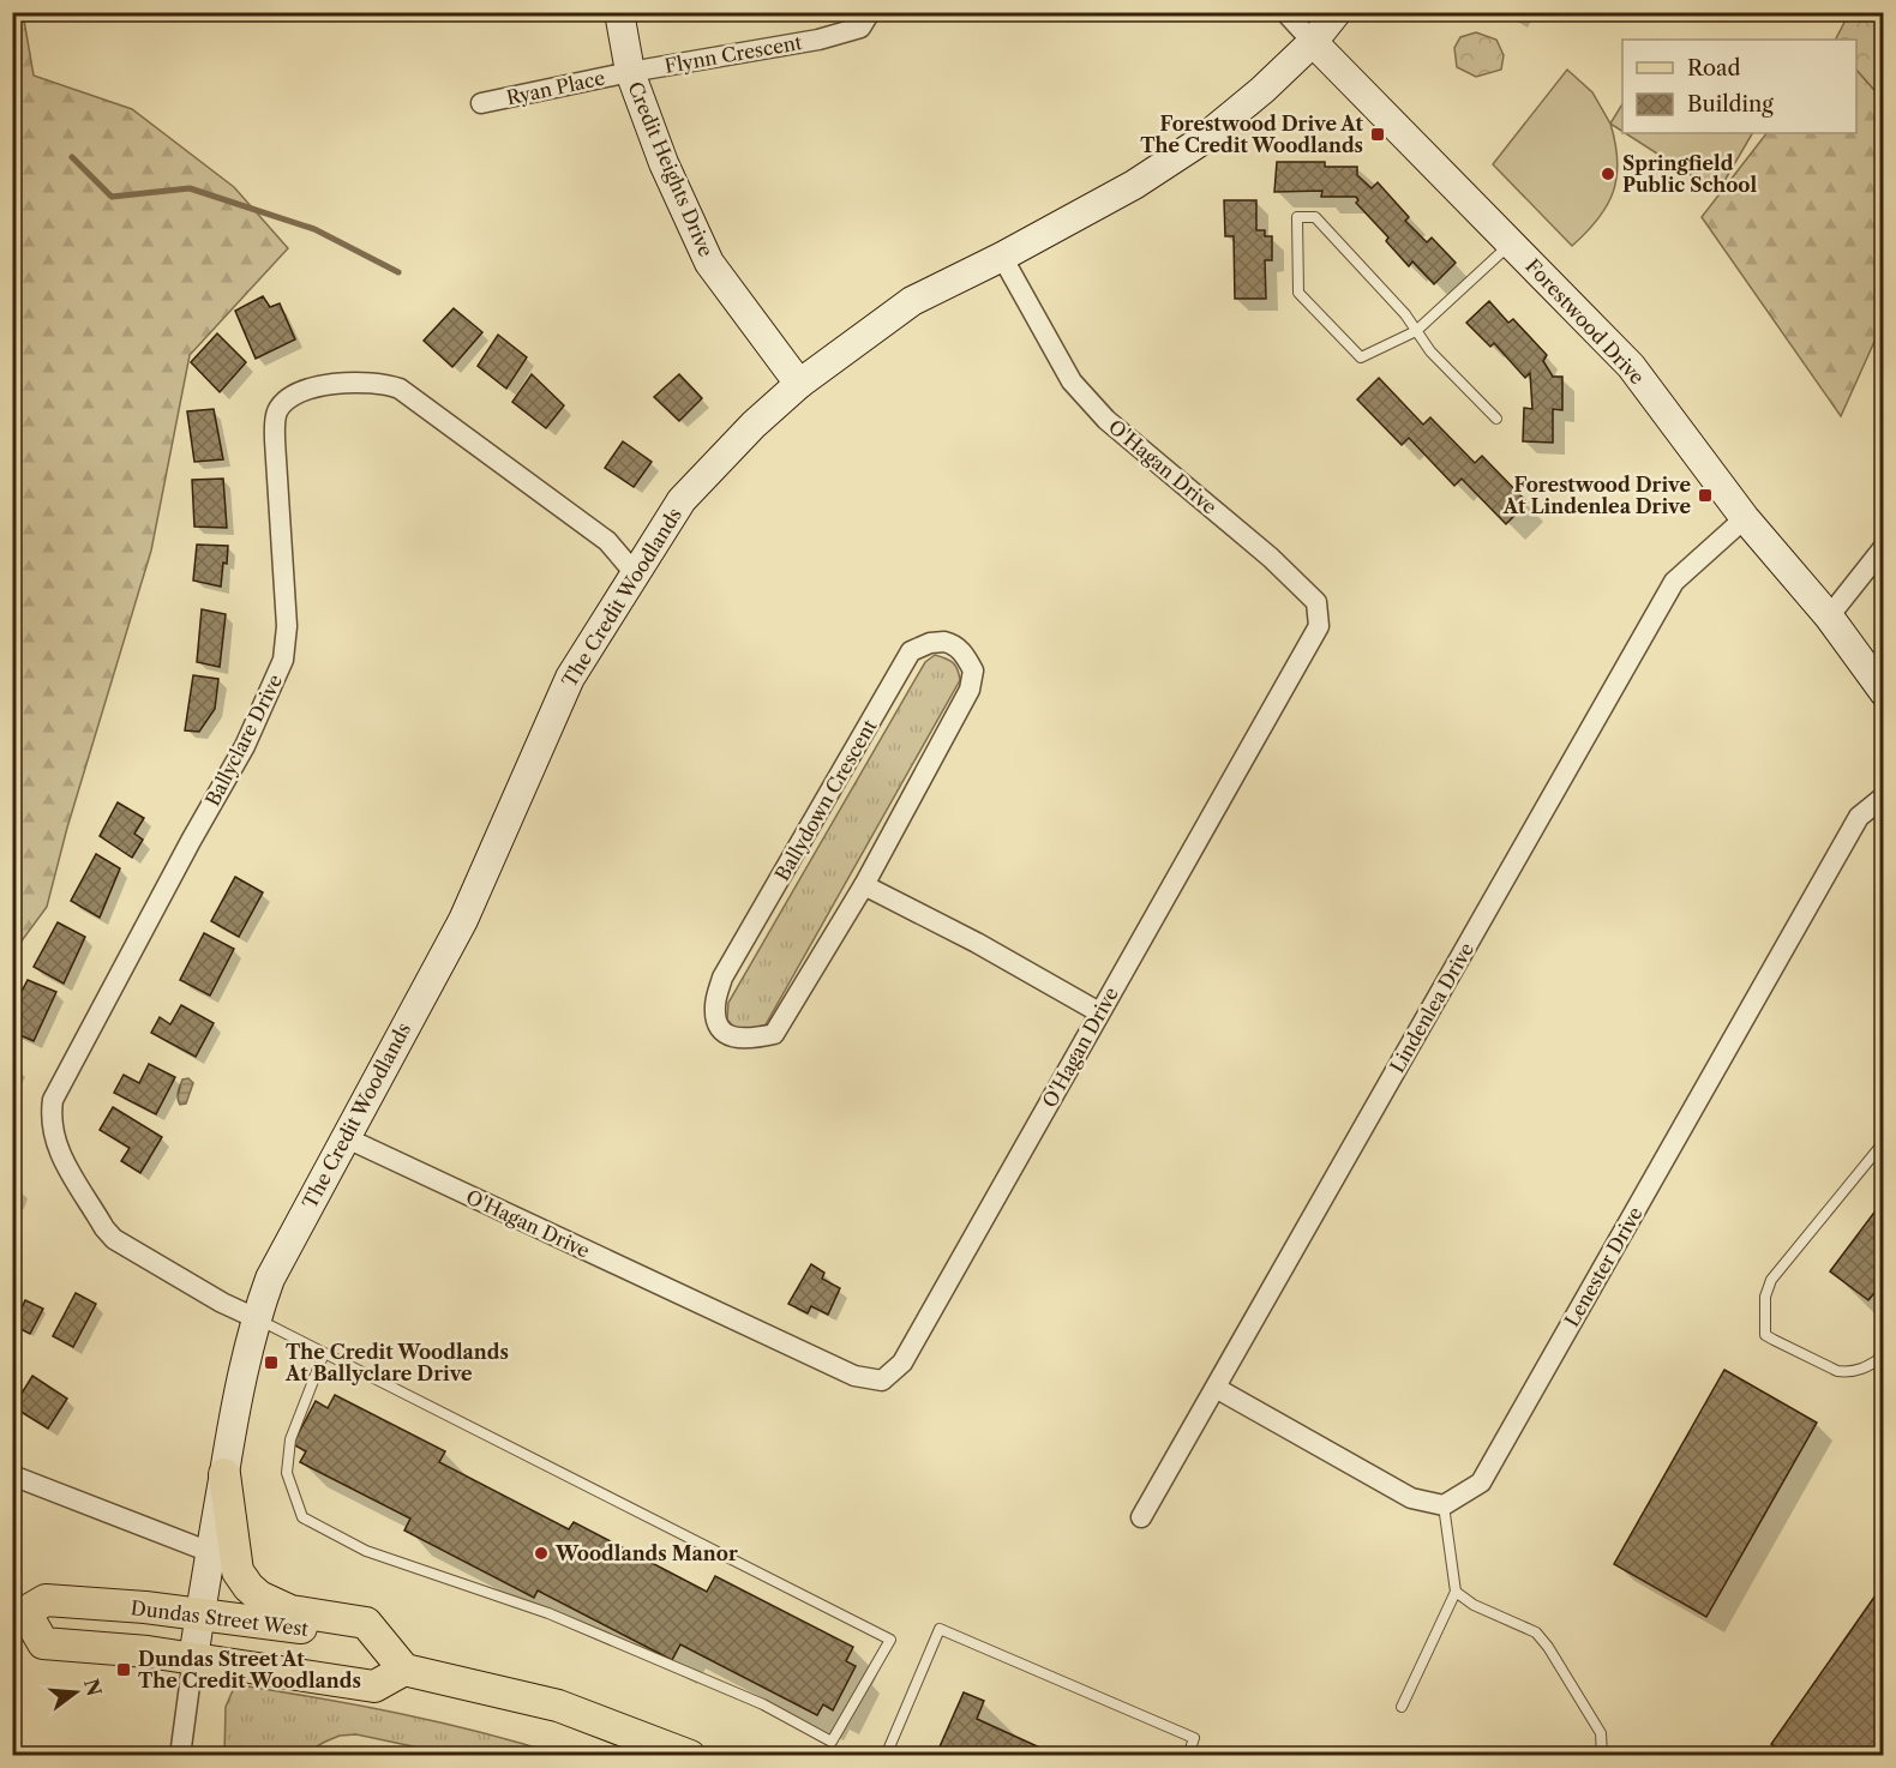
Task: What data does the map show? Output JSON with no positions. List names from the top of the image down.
{
  "streets": {
    "main road": ["Dundas Street West"],
    "street": [
      "Flynn Crescent",
      "Ryan Place",
      "Credit Heights Drive",
      "Forestwood Drive",
      "O'Hagan Drive",
      "The Credit Woodlands",
      "Ballyclare Drive",
      "Ballydown Crescent",
      "Lindenlea Drive",
      "Lenester Drive"
    ]
  },
  "crossings": [
    ["Flynn Crescent", "Ryan Place"],
    ["Flynn Crescent", "Credit Heights Drive"],
    ["Ryan Place", "Credit Heights Drive"],
    ["Credit Heights Drive", "The Credit Woodlands"],
    ["Forestwood Drive", "The Credit Woodlands"],
    ["Forestwood Drive", "Lindenlea Drive"],
    ["O'Hagan Drive", "The Credit Woodlands"],
    ["The Credit Woodlands", "Ballyclare Drive"],
    ["The Credit Woodlands", "Dundas Street West"]
  ],
  "places": {
    "transit": [
      "Forestwood Drive At The Credit Woodlands",
      "Forestwood Drive At Lindenlea Drive",
      "The Credit Woodlands At Ballyclare Drive",
      "Dundas Street At The Credit Woodlands"
    ],
    "other": ["Springfield Public School", "Woodlands Manor"]
  },
  "legend": ["Road", "Building"],
  "north": "right"
}
